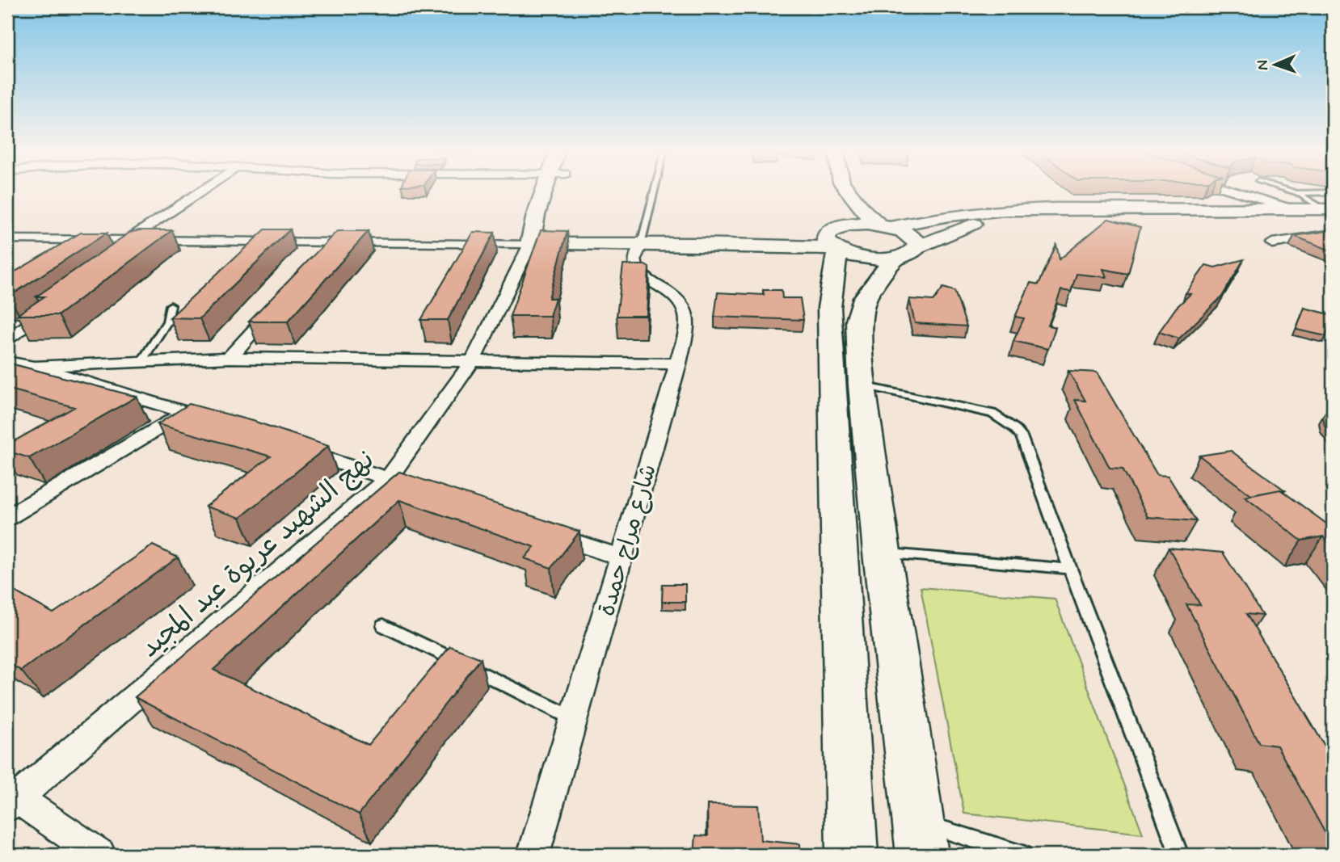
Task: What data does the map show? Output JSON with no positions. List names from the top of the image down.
{
  "streets": {
    "street": ["شارع مراح حمدة", "نهج الشهيد عريوة عبد المجيد"]
  },
  "north": "left"
}
